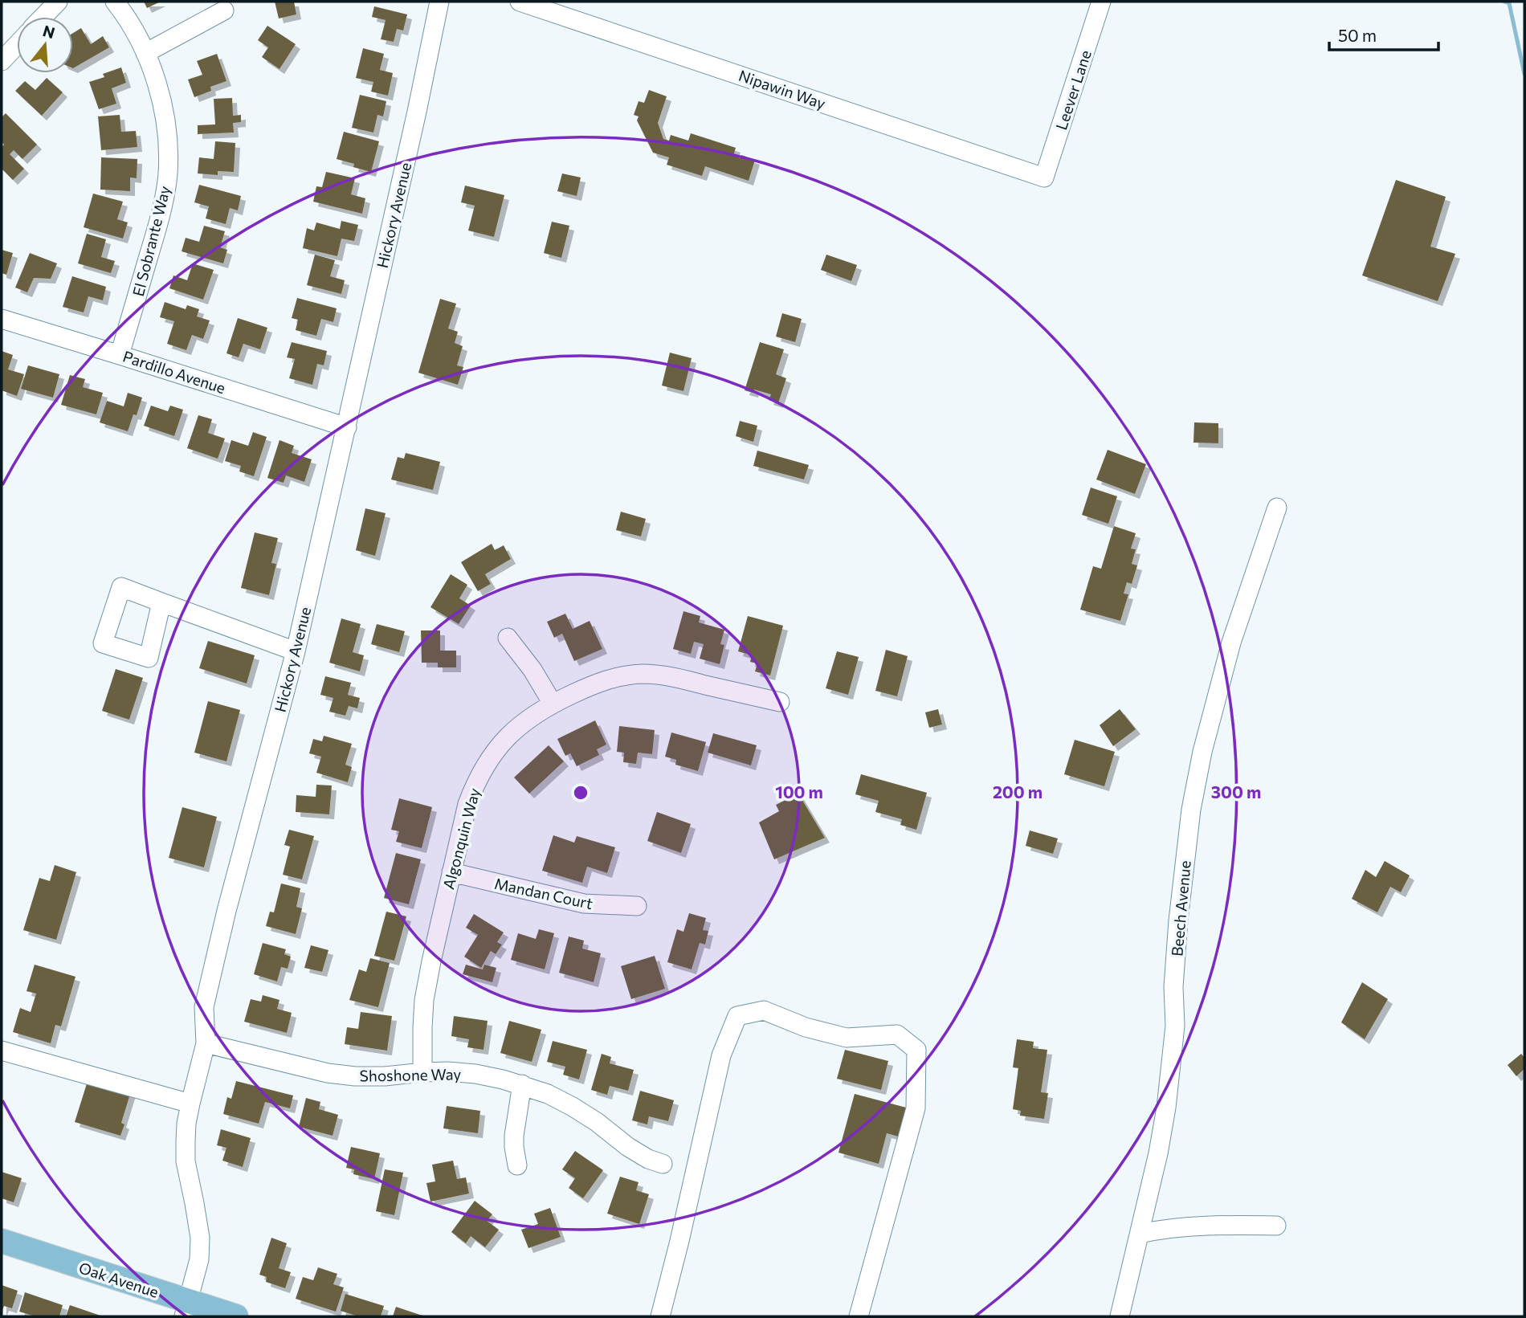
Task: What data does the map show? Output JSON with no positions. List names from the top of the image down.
{
  "streets": {
    "main road": ["Oak Avenue"],
    "street": [
      "Nipawin Way",
      "Leever Lane",
      "Hickory Avenue",
      "El Sobrante Way",
      "Pardillo Avenue",
      "Algonquin Way",
      "Mandan Court",
      "Beech Avenue",
      "Shoshone Way"
    ]
  },
  "crossings": [
    ["Nipawin Way", "Leever Lane"],
    ["Hickory Avenue", "Pardillo Avenue"],
    ["Hickory Avenue", "Shoshone Way"],
    ["Hickory Avenue", "Oak Avenue"],
    ["El Sobrante Way", "Pardillo Avenue"],
    ["Algonquin Way", "Mandan Court"],
    ["Algonquin Way", "Shoshone Way"]
  ],
  "scale_bar": "50 m",
  "north": "top",
  "rings": ["100 m", "200 m", "300 m"]
}
